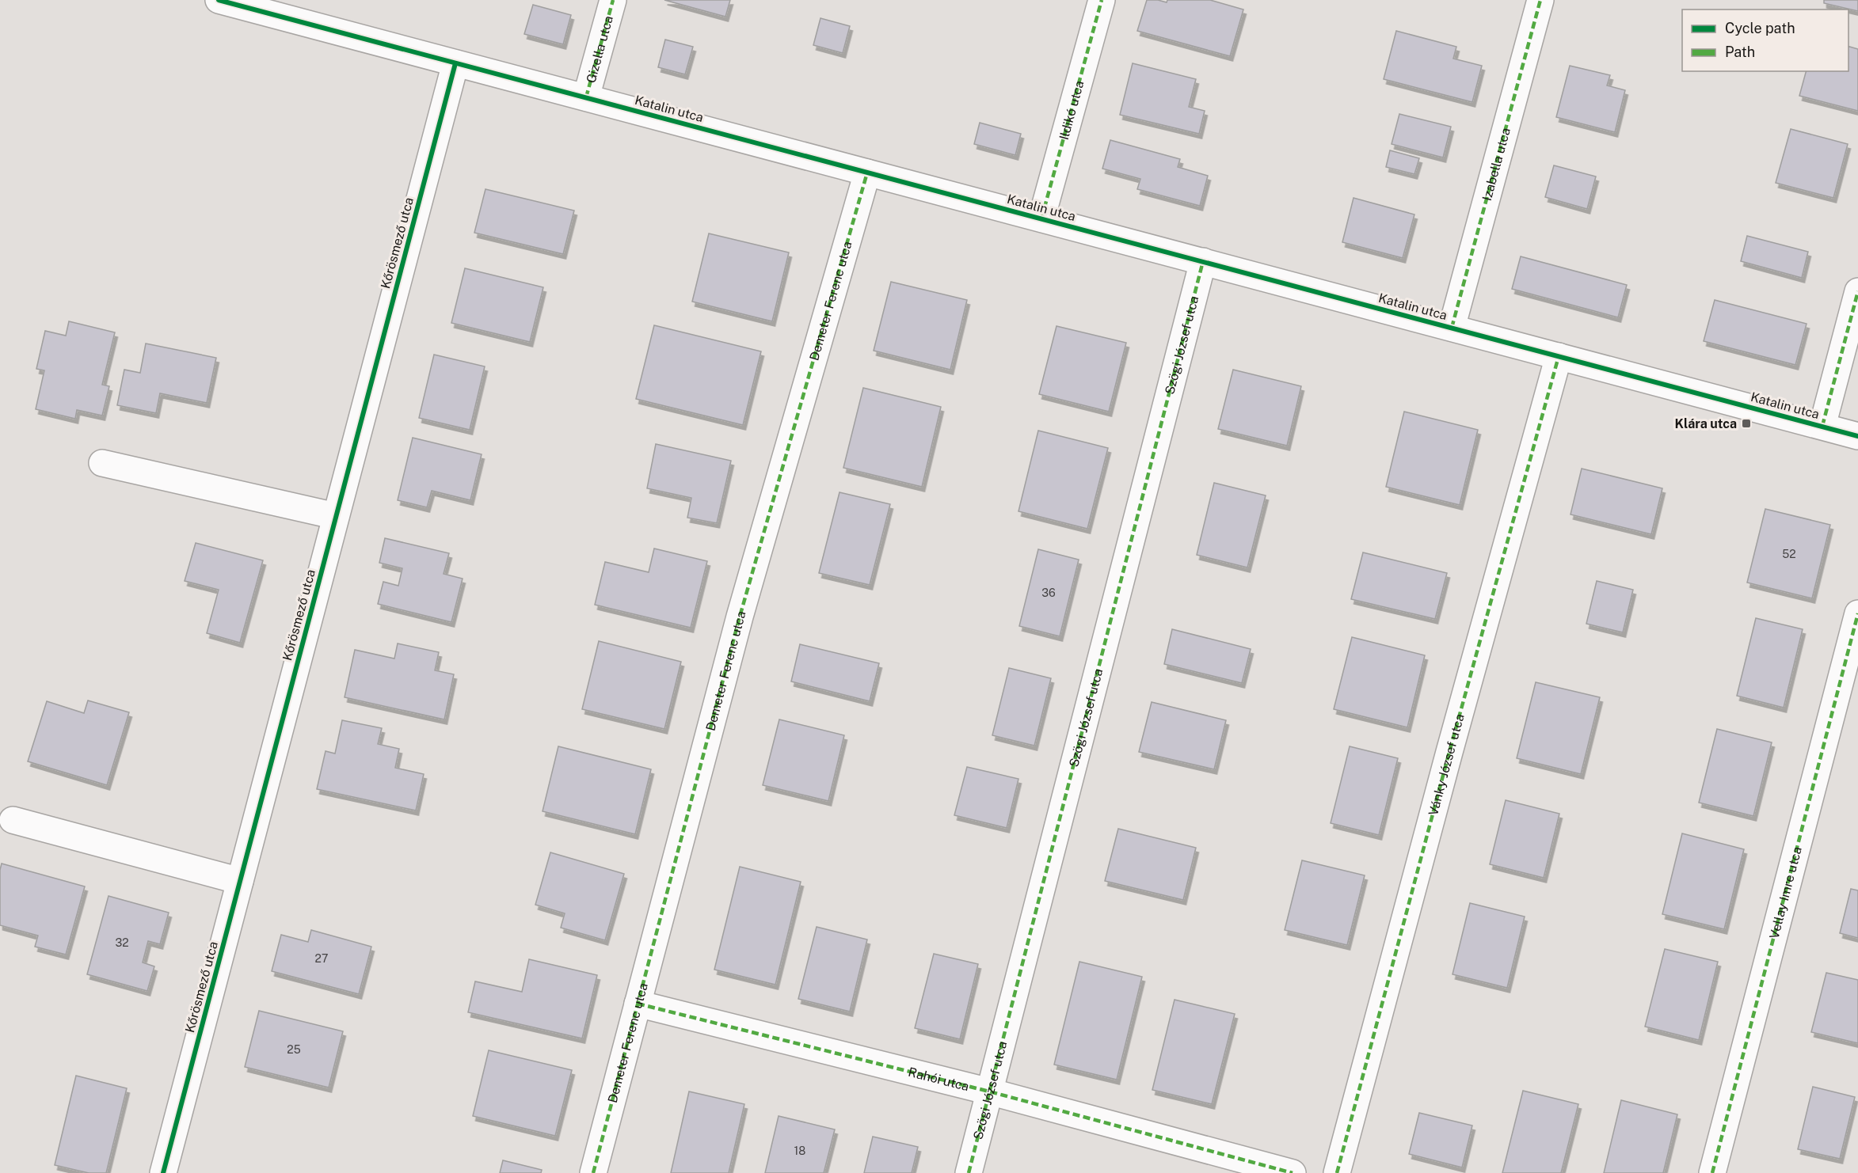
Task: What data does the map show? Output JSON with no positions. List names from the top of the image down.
{
  "streets": {
    "street": [
      "Gizella utca",
      "Katalin utca",
      "Ildikó utca",
      "Izabella utca",
      "Kőrösmező utca",
      "Demeter Ferenc utca",
      "Szögi József utca",
      "Vánky József utca",
      "Vellay Imre utca",
      "Rahói utca"
    ]
  },
  "crossings": [
    ["Gizella utca", "Katalin utca"],
    ["Katalin utca", "Ildikó utca"],
    ["Katalin utca", "Izabella utca"],
    ["Katalin utca", "Kőrösmező utca"],
    ["Katalin utca", "Demeter Ferenc utca"],
    ["Katalin utca", "Szögi József utca"],
    ["Katalin utca", "Vánky József utca"],
    ["Demeter Ferenc utca", "Rahói utca"],
    ["Szögi József utca", "Rahói utca"]
  ],
  "places": {
    "transit": ["Klára utca"]
  },
  "house_numbers": [
    "52",
    "36",
    "32",
    "27",
    "25",
    "18"
  ],
  "legend": ["Cycle path", "Path"]
}
